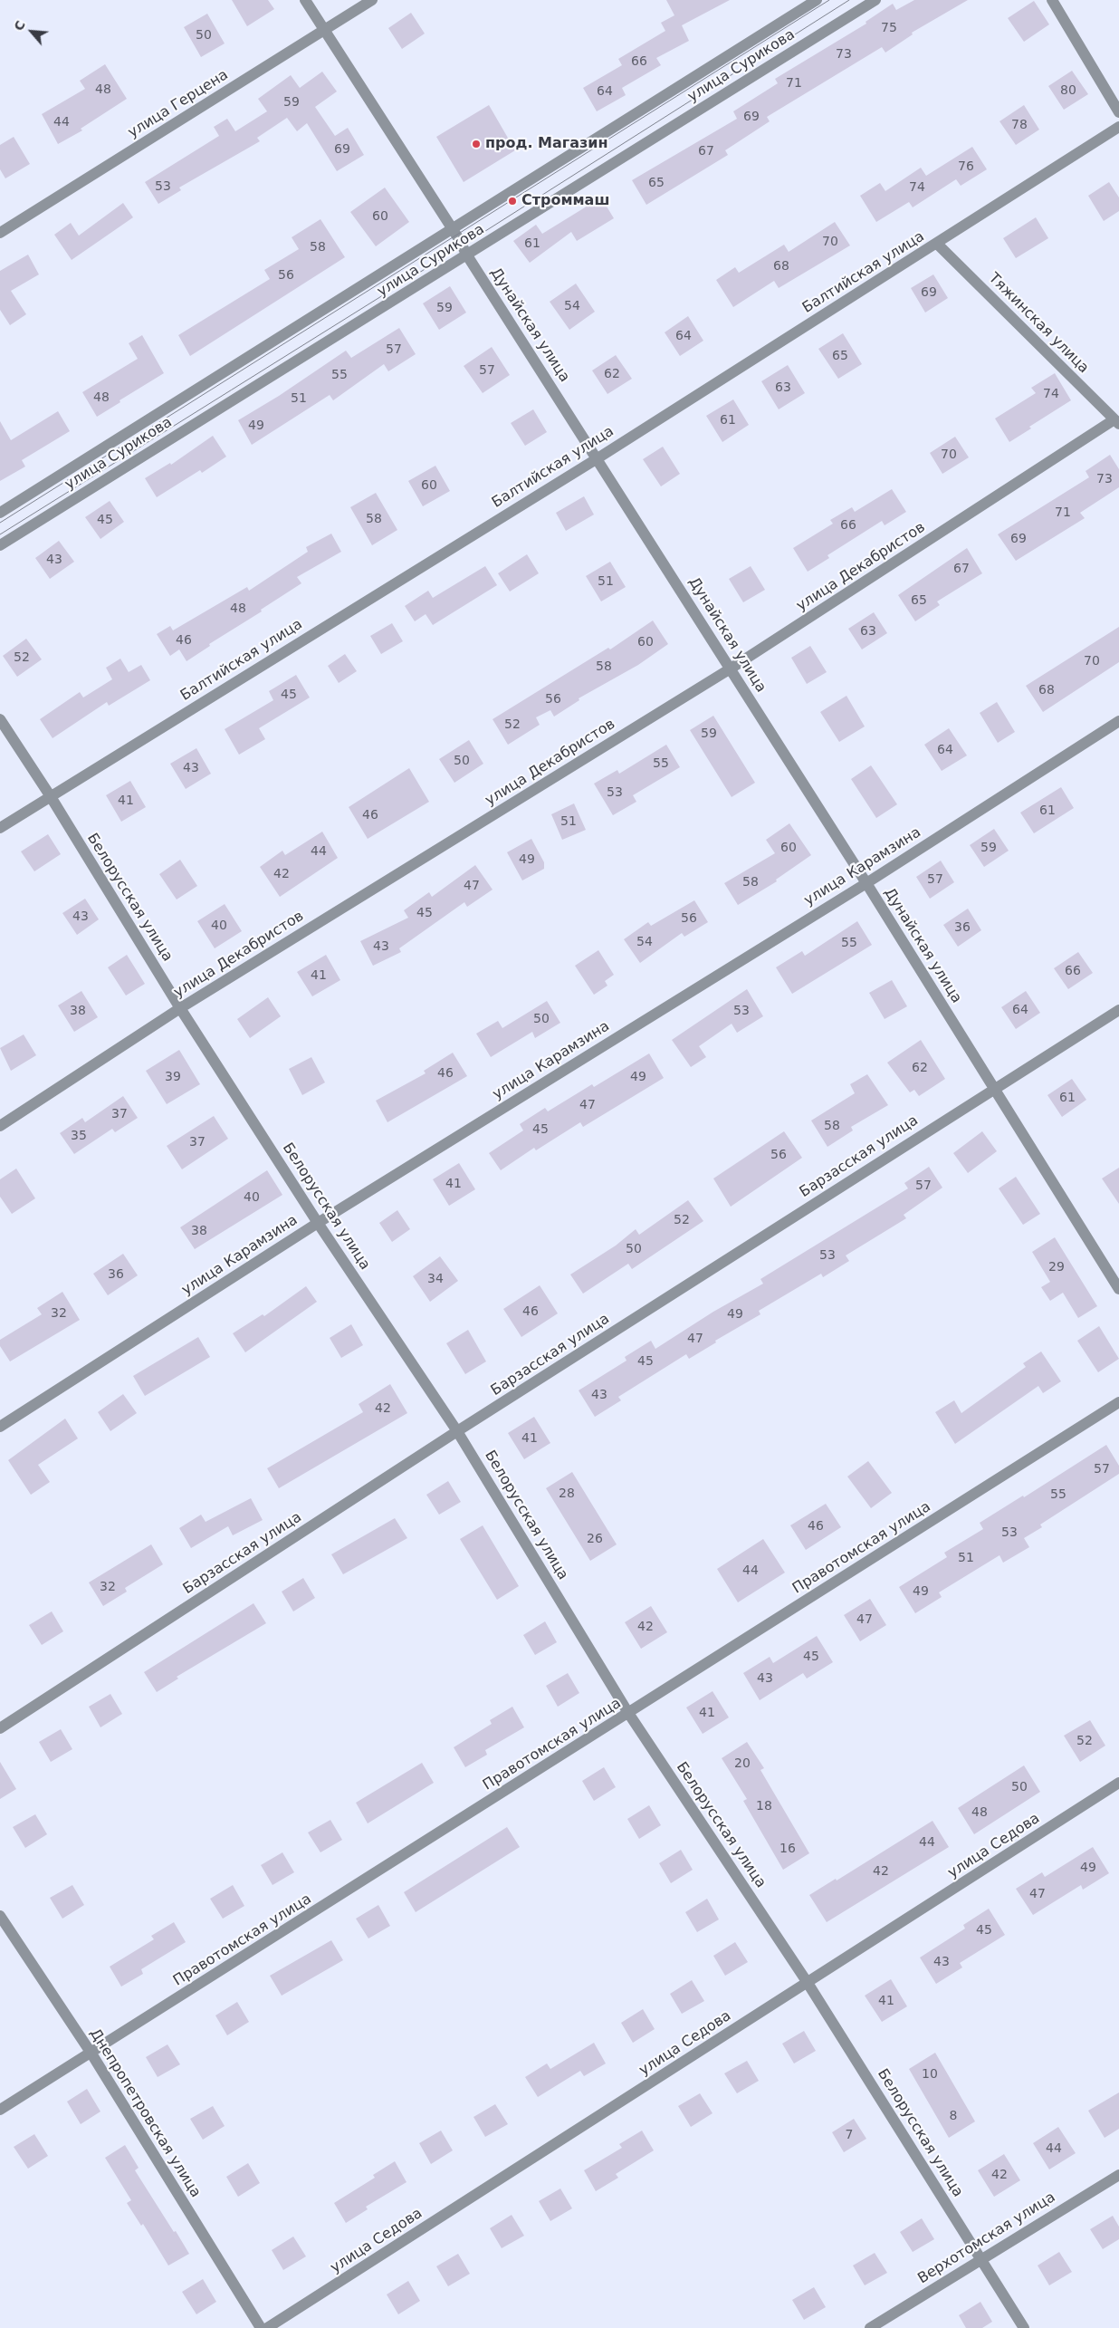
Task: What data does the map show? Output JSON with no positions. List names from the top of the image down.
{
  "streets": {
    "street": [
      "улица Сурикова",
      "улица Герцена",
      "Балтийская улица",
      "Тяжинская улица",
      "Дунайская улица",
      "улица Декабристов",
      "улица Карамзина",
      "Белорусская улица",
      "Барзасская улица",
      "Правотомская улица",
      "улица Седова",
      "Днепропетровская улица",
      "Верхотомская улица"
    ]
  },
  "crossings": [
    ["улица Сурикова", "Дунайская улица"],
    ["улица Герцена", "Дунайская улица"],
    ["Балтийская улица", "Тяжинская улица"],
    ["Балтийская улица", "Дунайская улица"],
    ["Балтийская улица", "Белорусская улица"],
    ["Тяжинская улица", "улица Декабристов"],
    ["Дунайская улица", "улица Декабристов"],
    ["Дунайская улица", "улица Карамзина"],
    ["Дунайская улица", "Барзасская улица"],
    ["улица Декабристов", "Белорусская улица"],
    ["улица Карамзина", "Белорусская улица"],
    ["Белорусская улица", "Барзасская улица"],
    ["Белорусская улица", "Правотомская улица"],
    ["Белорусская улица", "улица Седова"],
    ["Белорусская улица", "Верхотомская улица"],
    ["Правотомская улица", "Днепропетровская улица"]
  ],
  "places": ["прод. Магазин", "Строммаш"],
  "house_numbers": [
    "75",
    "50",
    "73",
    "66",
    "71",
    "48",
    "80",
    "64",
    "59",
    "69",
    "44",
    "78",
    "69",
    "67",
    "76",
    "65",
    "53",
    "74",
    "60",
    "70",
    "61",
    "58",
    "68",
    "56",
    "69",
    "54",
    "59",
    "64",
    "57",
    "65",
    "57",
    "62",
    "55",
    "63",
    "74",
    "48",
    "51",
    "61",
    "49",
    "70",
    "73",
    "60",
    "71",
    "58",
    "45",
    "66",
    "69",
    "43",
    "67",
    "51",
    "65",
    "48",
    "63",
    "46",
    "60",
    "52",
    "70",
    "58",
    "68",
    "45",
    "56",
    "52",
    "59",
    "64",
    "50",
    "55",
    "43",
    "53",
    "41",
    "61",
    "46",
    "51",
    "60",
    "59",
    "44",
    "49",
    "42",
    "57",
    "58",
    "47",
    "45",
    "43",
    "56",
    "40",
    "36",
    "54",
    "55",
    "43",
    "66",
    "41",
    "64",
    "38",
    "53",
    "50",
    "62",
    "46",
    "39",
    "49",
    "61",
    "47",
    "37",
    "58",
    "45",
    "35",
    "37",
    "56",
    "41",
    "57",
    "40",
    "52",
    "38",
    "50",
    "53",
    "29",
    "36",
    "34",
    "46",
    "32",
    "49",
    "47",
    "45",
    "43",
    "42",
    "41",
    "57",
    "28",
    "55",
    "46",
    "53",
    "26",
    "51",
    "44",
    "32",
    "49",
    "47",
    "42",
    "45",
    "43",
    "41",
    "52",
    "20",
    "50",
    "18",
    "48",
    "44",
    "16",
    "49",
    "42",
    "47",
    "45",
    "43",
    "41",
    "10",
    "8",
    "7",
    "44",
    "42"
  ],
  "north": "top left"
}
